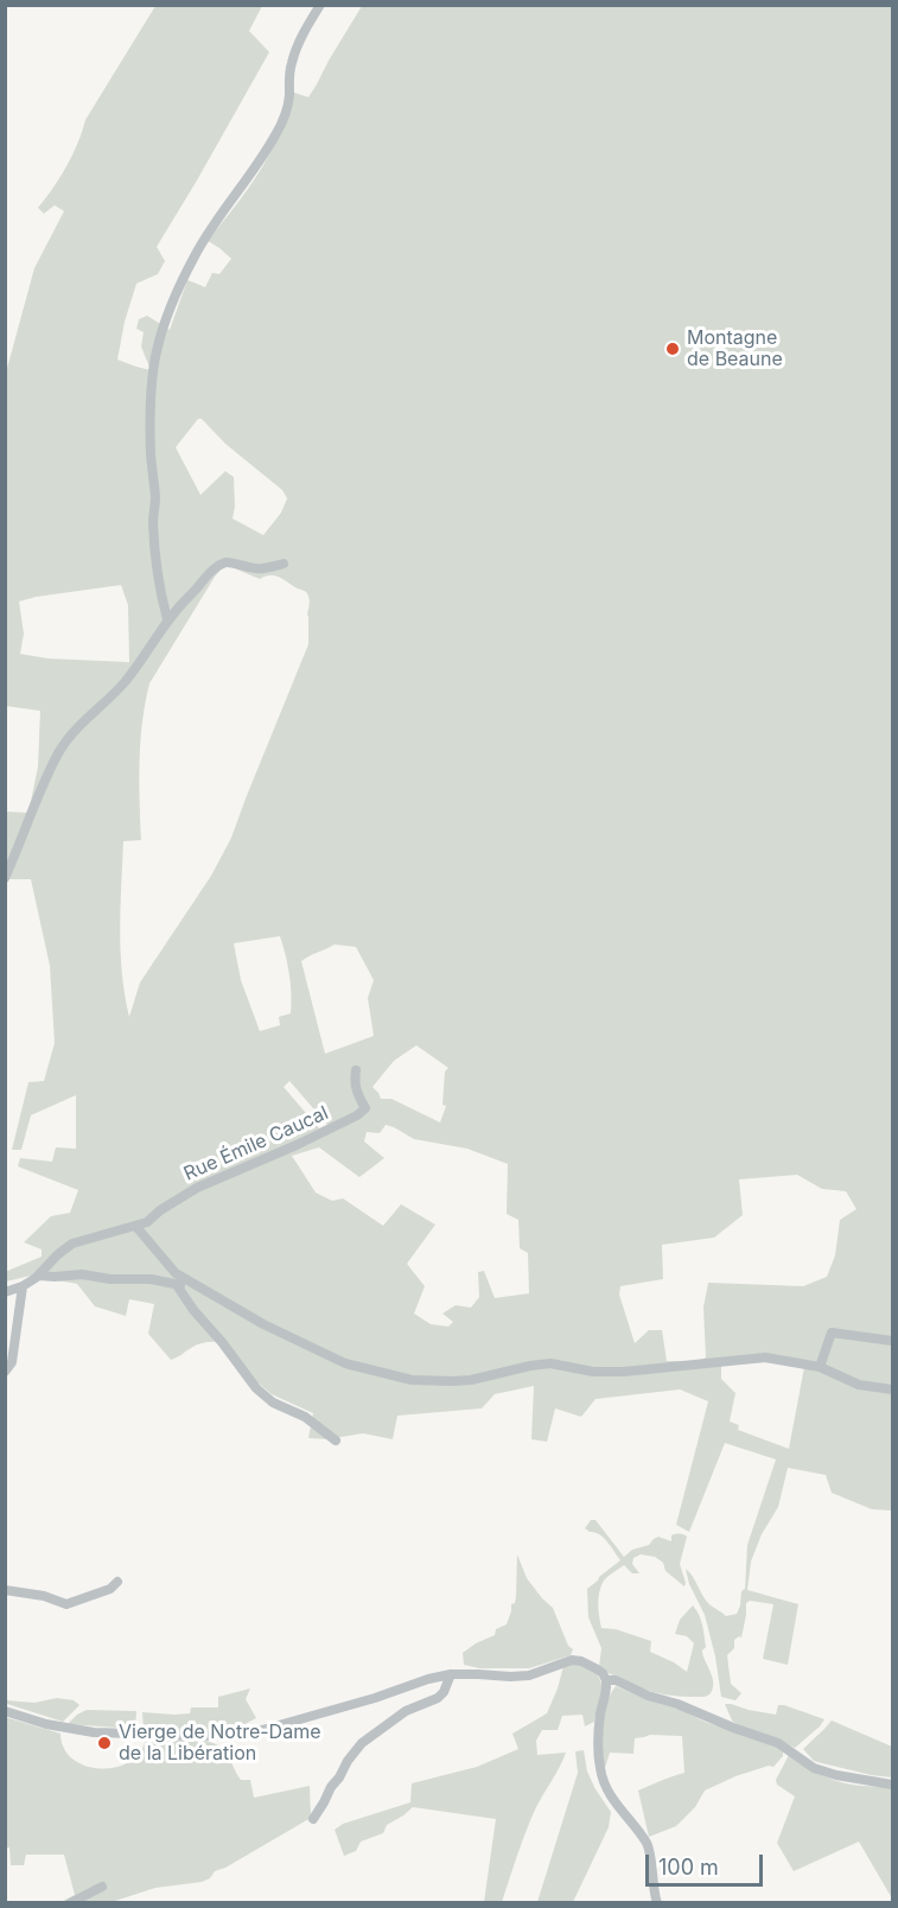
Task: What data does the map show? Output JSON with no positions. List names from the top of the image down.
{
  "streets": {
    "street": ["Rue Émile Caucal"]
  },
  "places": ["Montagne de Beaune", "Vierge de Notre-Dame de la Libération"],
  "scale_bar": "100 m"
}
